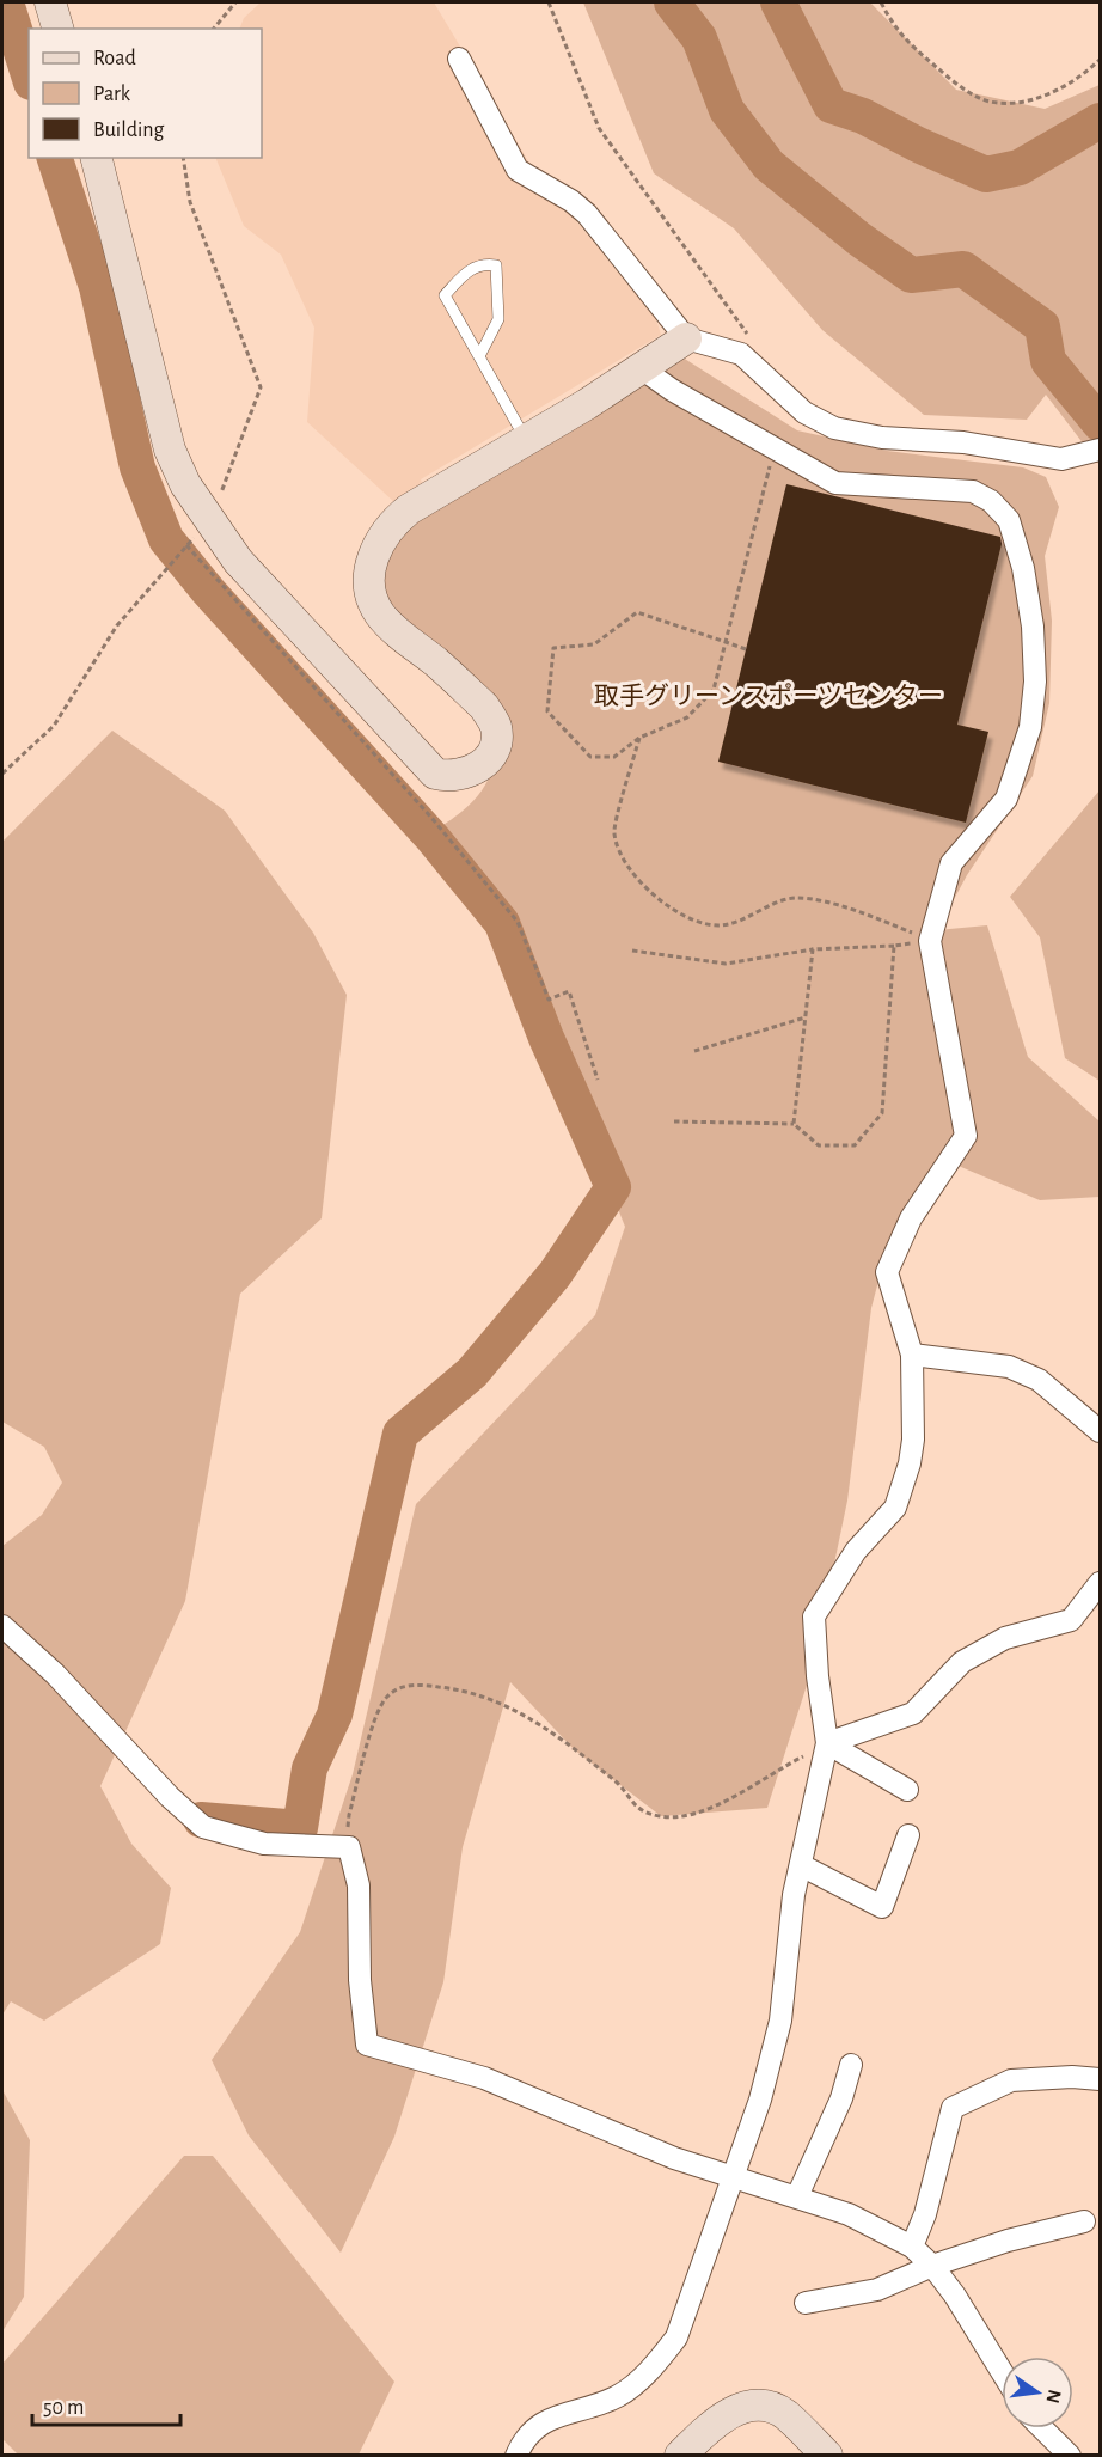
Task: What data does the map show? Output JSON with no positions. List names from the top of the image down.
{
  "parks": ["取手グリーンスポーツセンター"],
  "legend": ["Road", "Park", "Building"],
  "scale_bar": "50 m",
  "north": "right"
}
